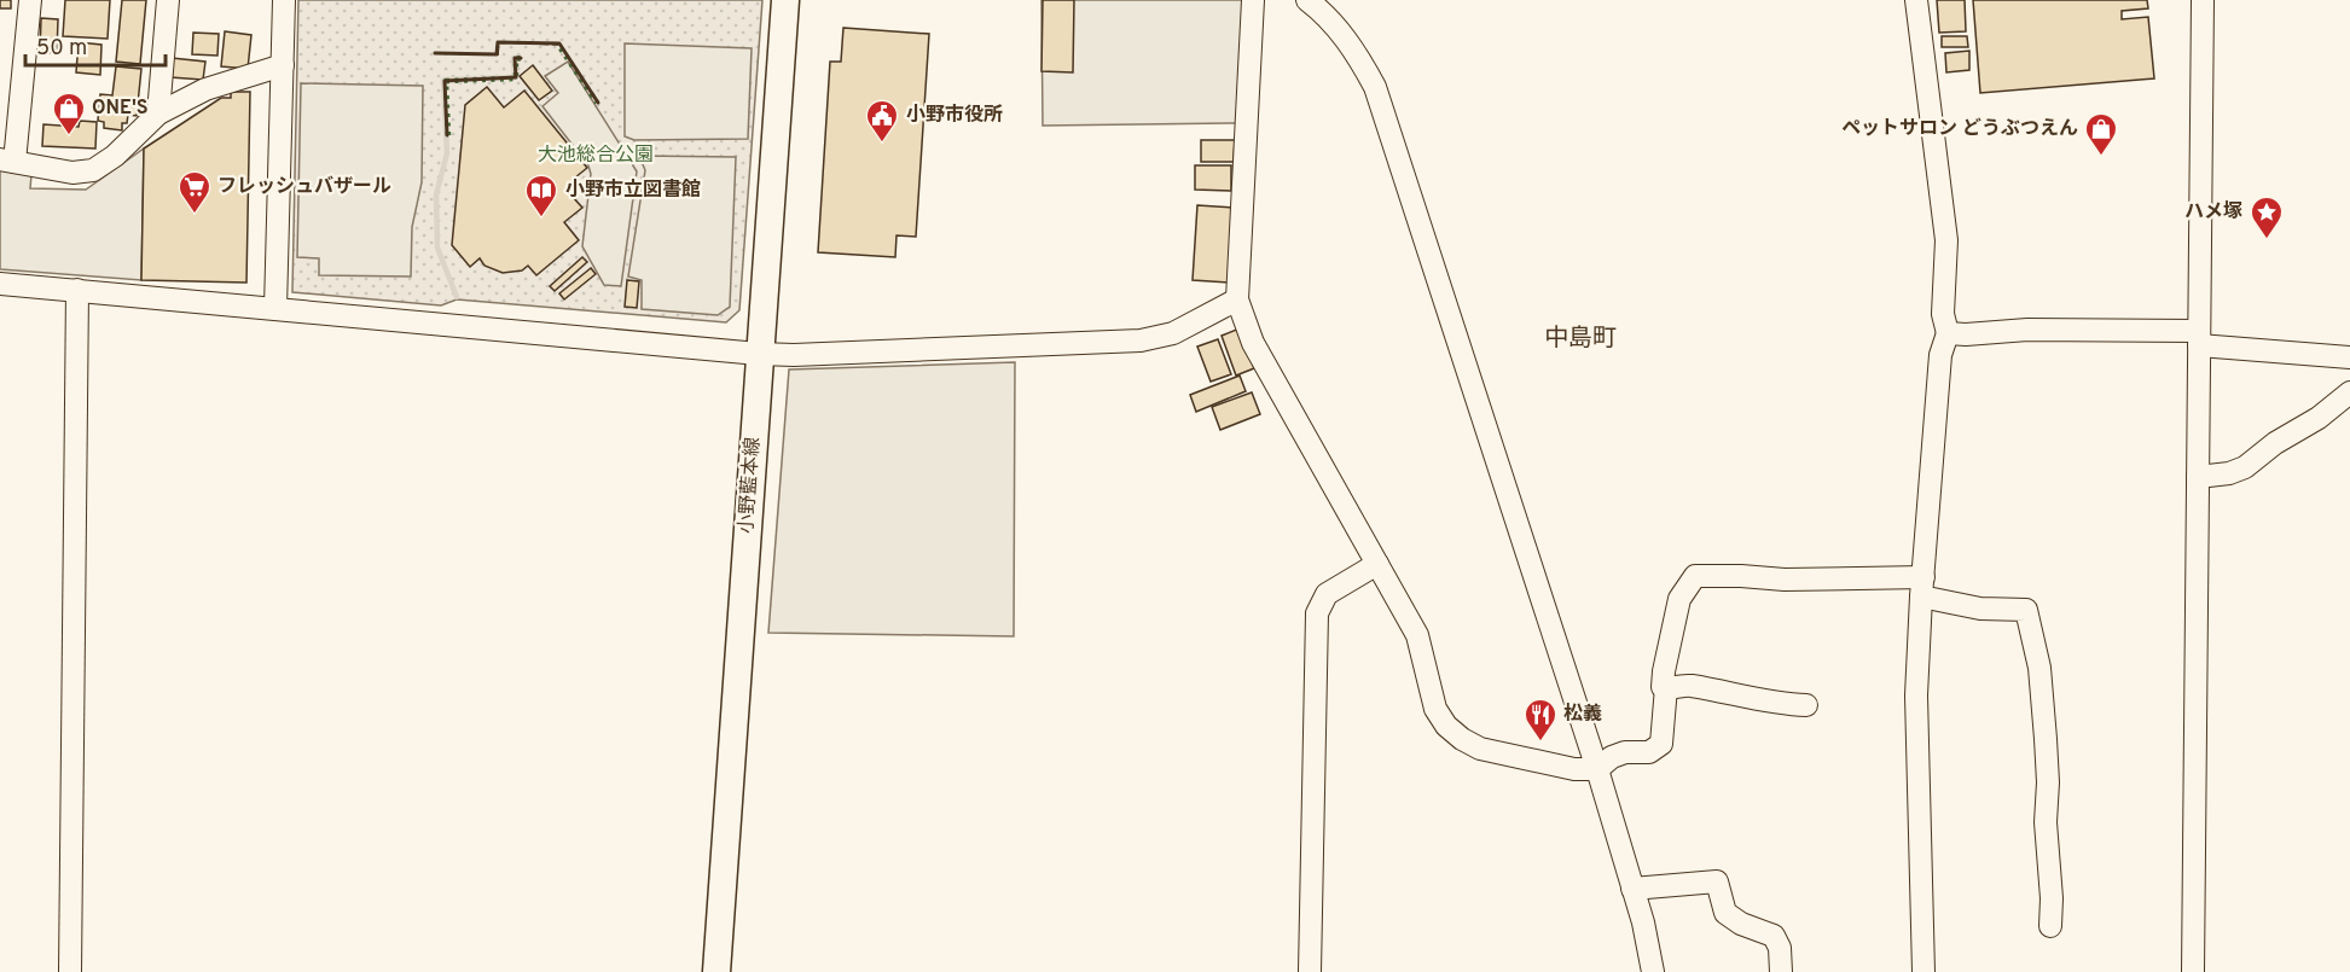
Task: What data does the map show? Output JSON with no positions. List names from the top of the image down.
{
  "streets": {
    "main road": ["小野藍本線"]
  },
  "districts": ["中島町"],
  "parks": ["大池総合公園"],
  "places": {
    "shop": ["ONE'S", "ペットサロン どうぶつえん"],
    "public building": ["小野市役所"],
    "supermarket": ["フレッシュバザール"],
    "library": ["小野市立図書館"],
    "place": ["ハメ塚"],
    "restaurant": ["松義"]
  },
  "scale_bar": "50 m"
}
